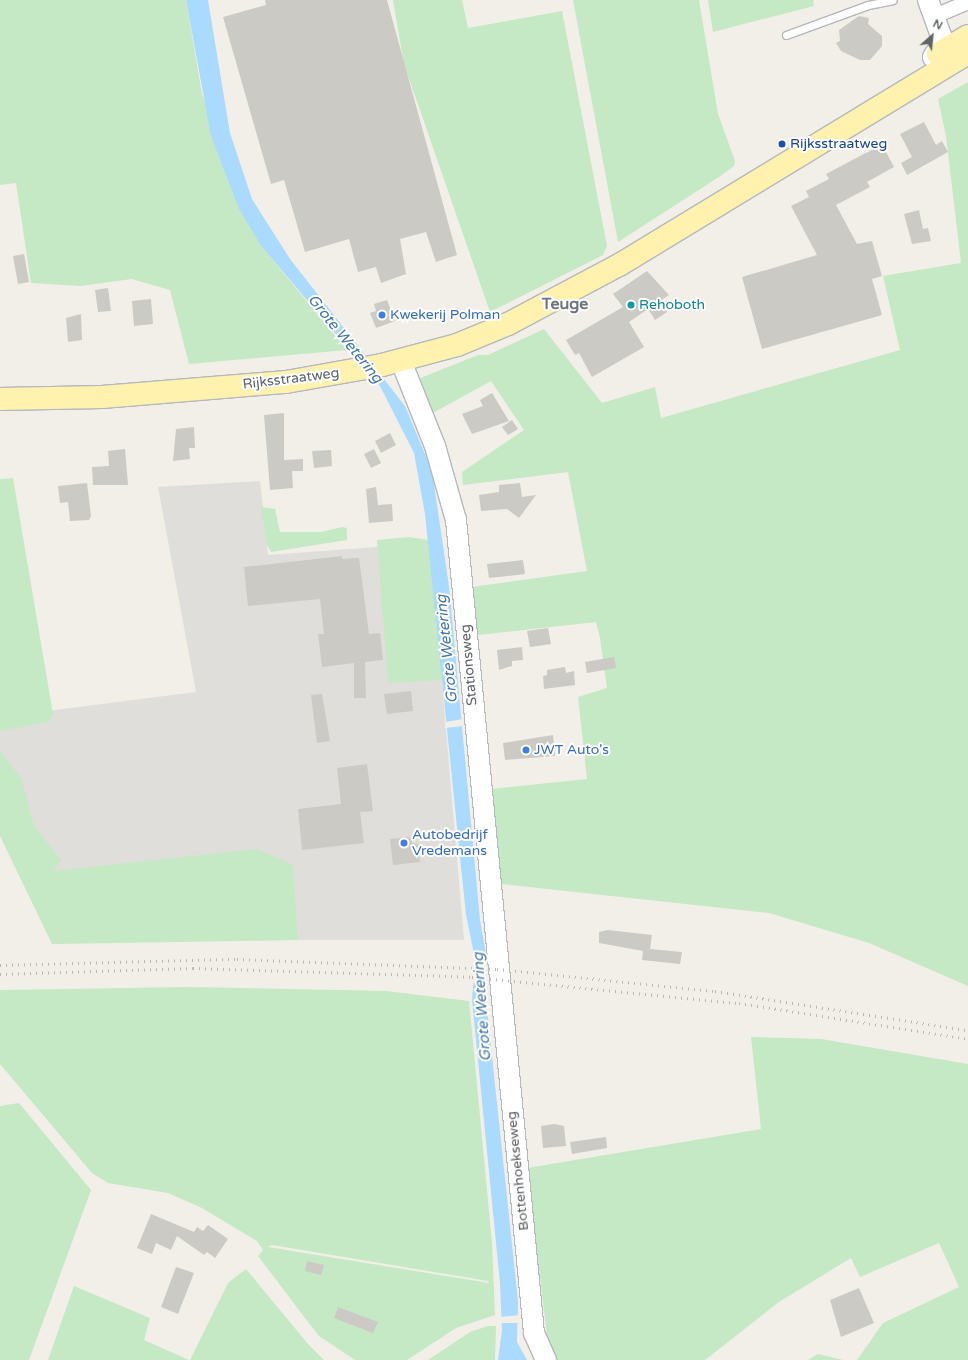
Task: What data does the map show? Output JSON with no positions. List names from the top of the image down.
{
  "streets": {
    "main road": ["Rijksstraatweg"],
    "street": ["Stationsweg", "Bottenhoekseweg"]
  },
  "crossings": [
    ["Rijksstraatweg", "Stationsweg"],
    ["Stationsweg", "Bottenhoekseweg"]
  ],
  "districts": ["Teuge"],
  "water": ["Grote Wetering"],
  "places": [
    "Rijksstraatweg",
    "Rehoboth",
    "Kwekerij Polman",
    "JWT Auto's",
    "Autobedrijf Vredemans"
  ],
  "north": "top right"
}
